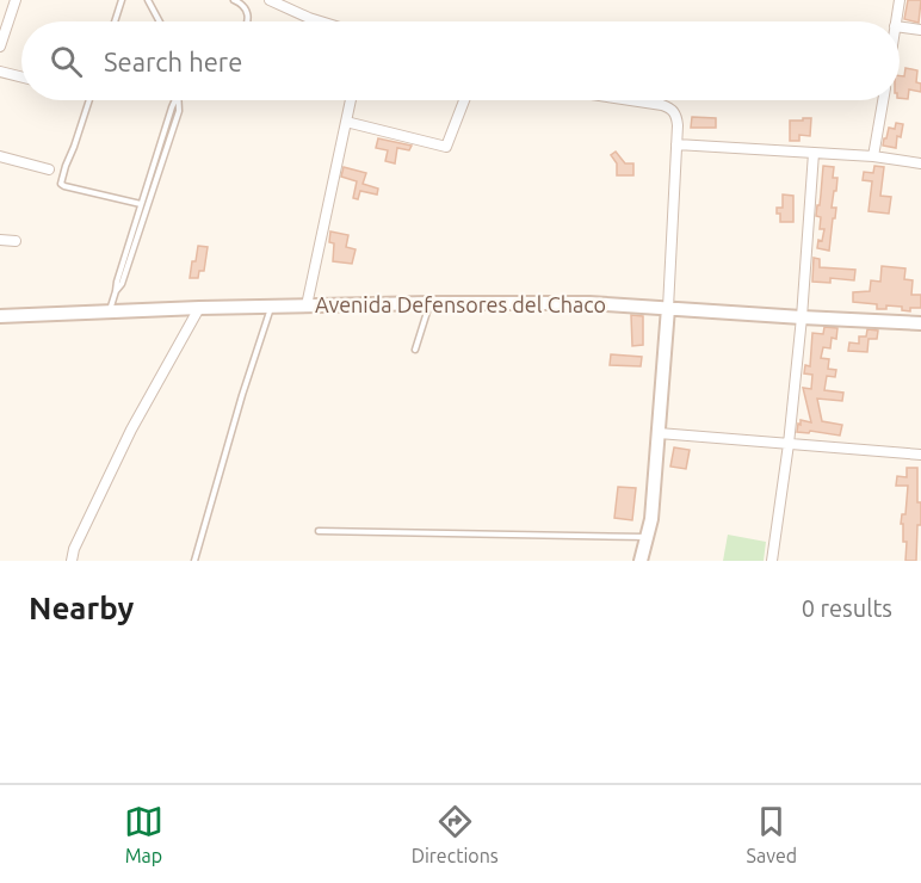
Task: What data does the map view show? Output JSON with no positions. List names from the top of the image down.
{
  "streets": {
    "main road": ["Avenida Defensores del Chaco"]
  },
  "page": {
    "search": "Search here",
    "heading": ["Nearby", "0 results"],
    "nav": ["Map", "Directions", "Saved"]
  }
}
